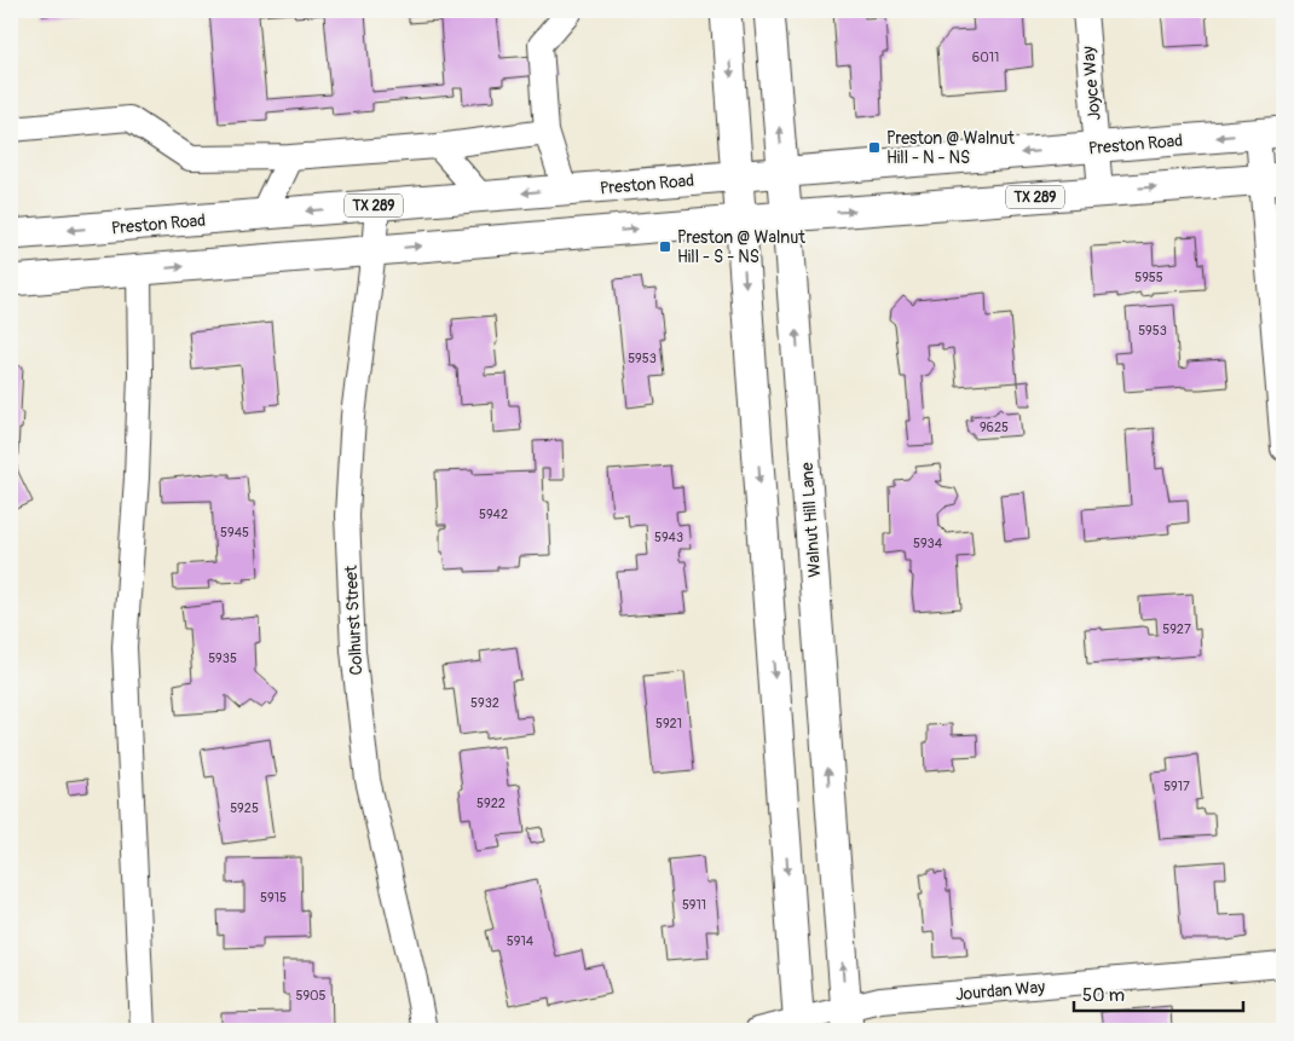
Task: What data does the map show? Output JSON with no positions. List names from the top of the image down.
{
  "streets": {
    "main road": ["Preston Road", "TX 289", "Walnut Hill Lane"],
    "street": ["Joyce Way", "Colhurst Street", "Jourdan Way"]
  },
  "crossings": [
    ["Joyce Way", "Preston Road"],
    ["Joyce Way", "TX 289"],
    ["Preston Road", "Walnut Hill Lane"],
    ["Preston Road", "Colhurst Street"],
    ["TX 289", "Walnut Hill Lane"],
    ["TX 289", "Colhurst Street"],
    ["Walnut Hill Lane", "Jourdan Way"]
  ],
  "places": {
    "transit": ["Preston @ Walnut Hill - N - NS", "Preston @ Walnut Hill - S - NS"]
  },
  "house_numbers": [
    "6011",
    "5955",
    "5953",
    "5953",
    "9625",
    "5942",
    "5945",
    "5943",
    "5934",
    "5927",
    "5935",
    "5932",
    "5921",
    "5917",
    "5922",
    "5925",
    "5915",
    "5911",
    "5914",
    "5905"
  ],
  "scale_bar": "50 m"
}
